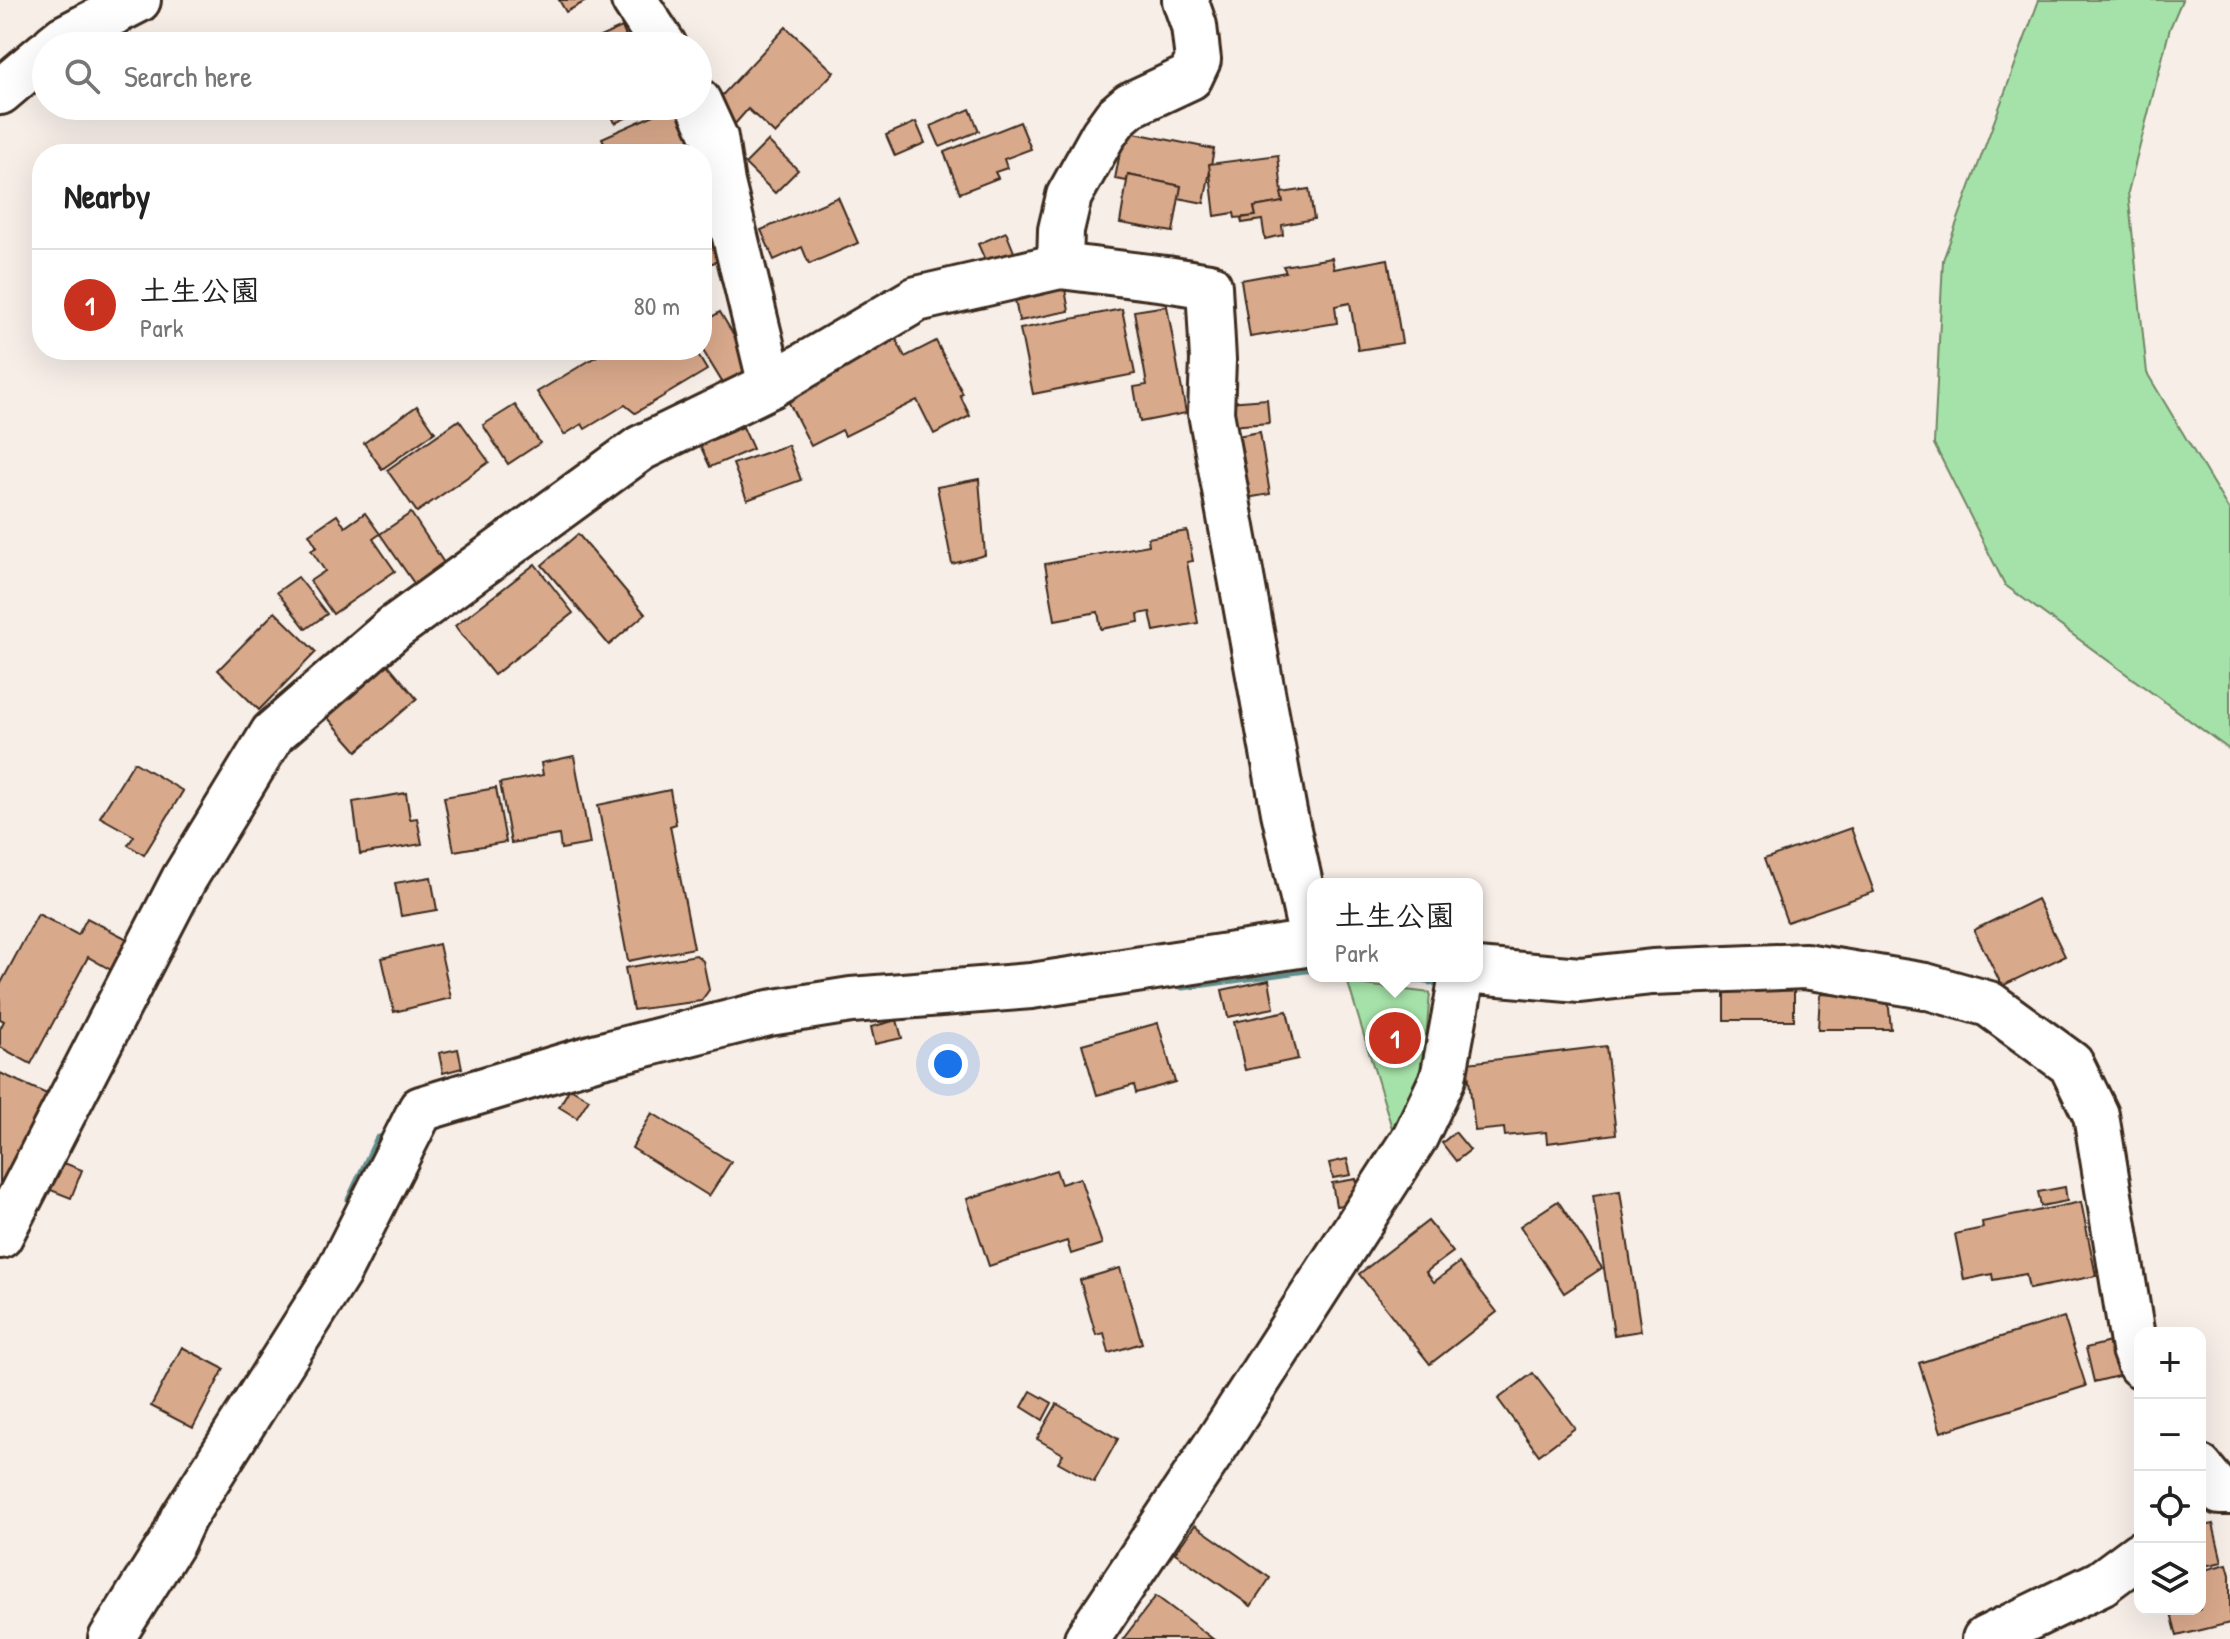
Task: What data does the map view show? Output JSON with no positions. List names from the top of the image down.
{
  "page": {
    "search": "Search here",
    "heading": "Nearby",
    "list": [
      {
        "mark": "1",
        "name": "土生公園",
        "note": "Park",
        "value": "80 m"
      }
    ],
    "popup": ["土生公園", "Park"],
    "pins": "1",
    "map_buttons": ["+", "−"]
  }
}
